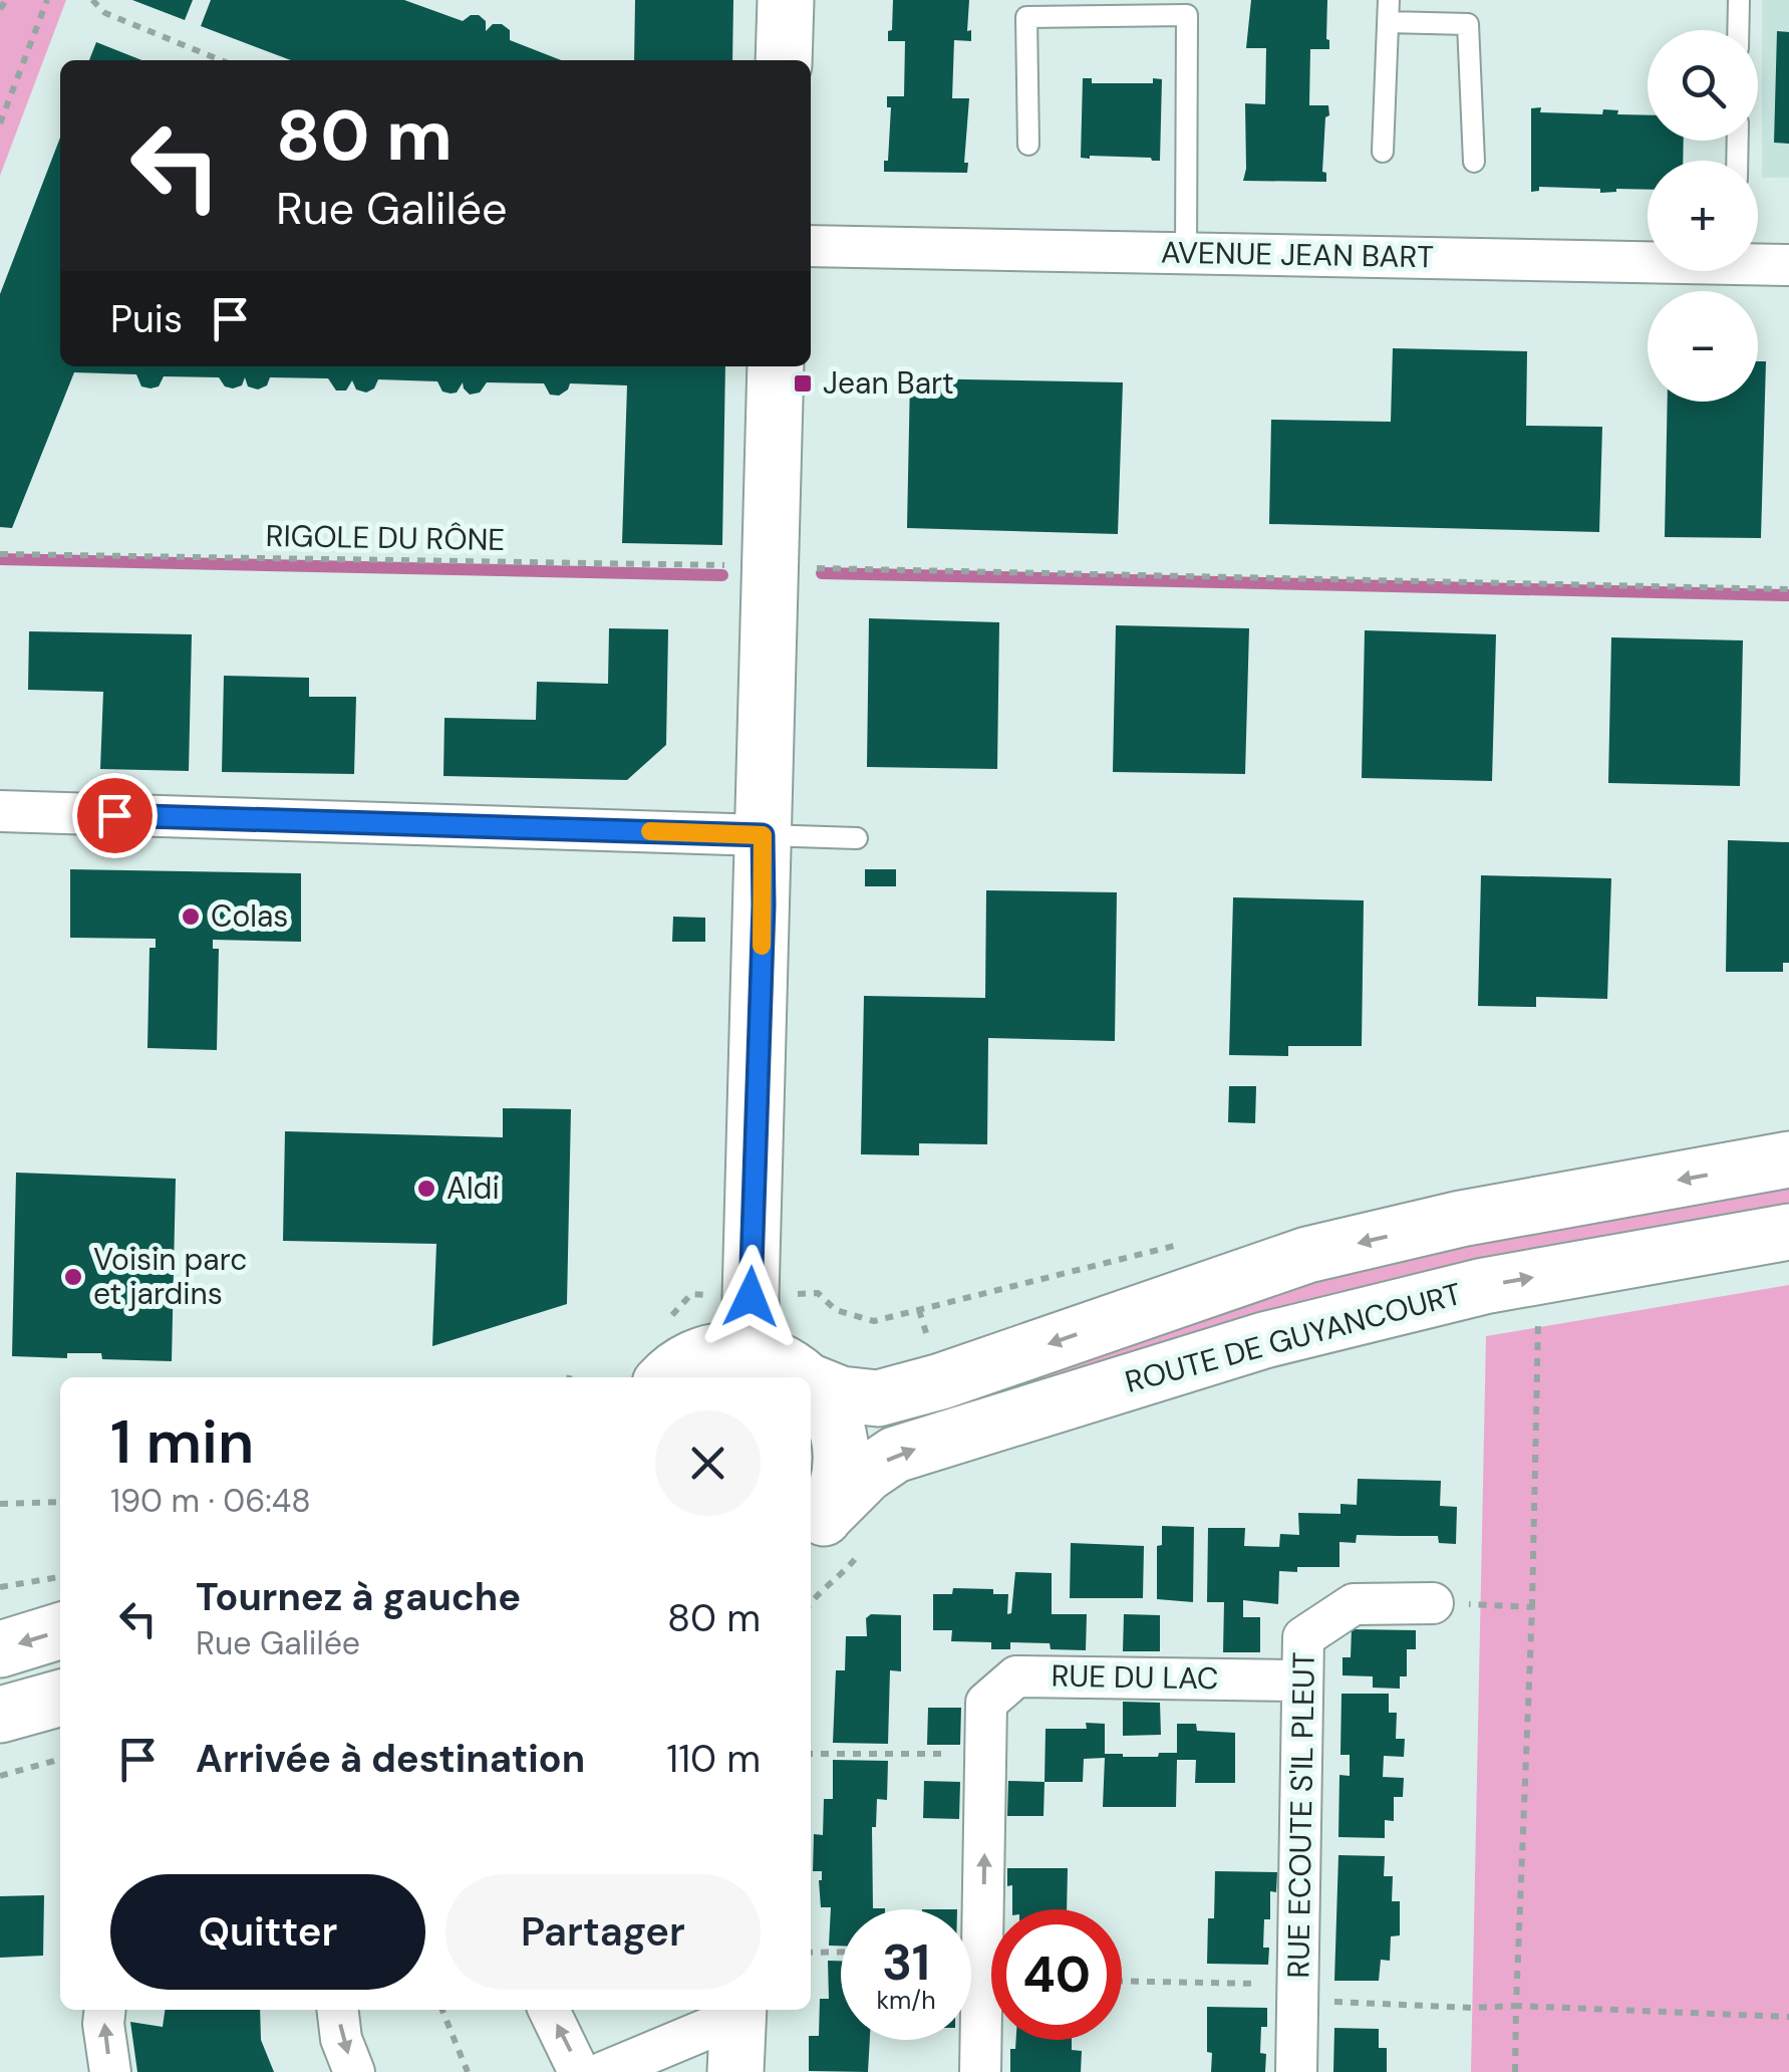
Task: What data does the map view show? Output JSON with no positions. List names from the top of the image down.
{
  "streets": {
    "main road": ["ROUTE DE GUYANCOURT"],
    "street": ["AVENUE JEAN BART", "RUE DU LAC", "RUE ECOUTE S'IL PLEUT"],
    "path": ["RIGOLE DU RÔNE"]
  },
  "crossings": [
    ["RUE DU LAC", "RUE ECOUTE S'IL PLEUT"]
  ],
  "one_way": ["RUE DU LAC"],
  "places": {
    "transit": ["Jean Bart"],
    "other": ["Colas", "Aldi", "Voisin parc et jardins"]
  },
  "page": {
    "map_buttons": ["+", "−"],
    "turn": ["80 m", "Rue Galilée"],
    "then": "Puis",
    "heading": ["1 min", "190 m · 06:48"],
    "list": [
      {
        "name": "Tournez à gauche",
        "note": "Rue Galilée",
        "value": "80 m"
      },
      {
        "name": "Arrivée à destination",
        "value": "110 m"
      }
    ],
    "buttons": ["Quitter", "Partager"],
    "speed": "31 km/h",
    "limit": "40"
  }
}
